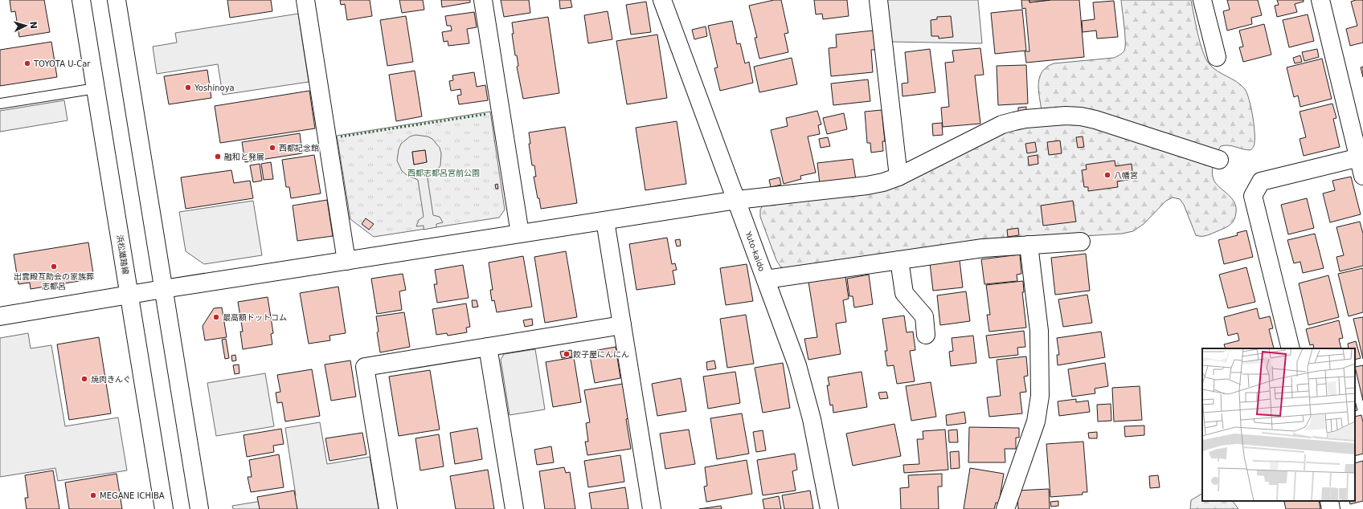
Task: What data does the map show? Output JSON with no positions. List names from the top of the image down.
{
  "streets": {
    "street": ["Yuto-kaido", "浜松雄踏線"]
  },
  "parks": ["西都志都呂宮前公園"],
  "places": [
    "TOYOTA U-Car",
    "Yoshinoya",
    "西都記念館",
    "融和と発展",
    "八幡宮",
    "出雲殿互助会の家族葬 志都呂",
    "最高額ドットコム",
    "餃子屋にんにん",
    "焼肉きんぐ",
    "MEGANE ICHIBA"
  ],
  "north": "right"
}
